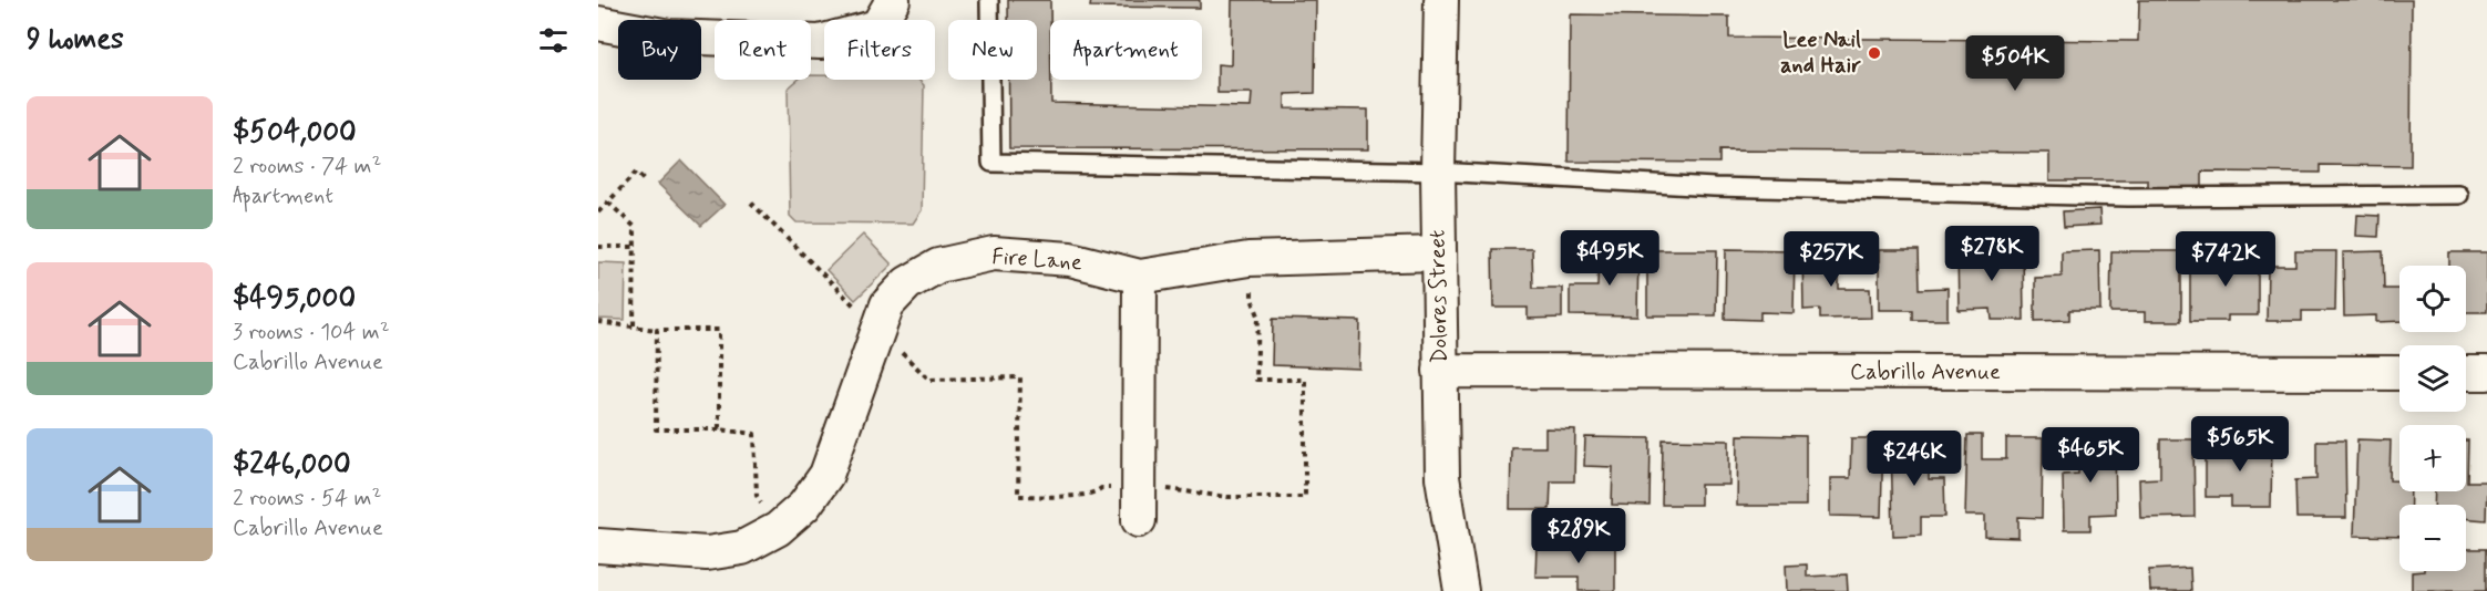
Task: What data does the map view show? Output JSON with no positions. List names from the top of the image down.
{
  "streets": {
    "street": ["Fire Lane", "Dolores Street", "Cabrillo Avenue"]
  },
  "crossings": [
    ["Fire Lane", "Dolores Street"],
    ["Dolores Street", "Cabrillo Avenue"]
  ],
  "places": ["Lee Nail and Hair"],
  "page": {
    "heading": "9 homes",
    "chip": [
      "Buy",
      "Rent",
      "Filters",
      "New",
      "Apartment"
    ],
    "price": [
      "$504K",
      "$278K",
      "$495K",
      "$257K",
      "$742K",
      "$565K",
      "$465K",
      "$246K",
      "$289K"
    ],
    "list": [
      {
        "name": "$504,000",
        "note": "2 rooms · 74 m² · Apartment"
      },
      {
        "name": "$495,000",
        "note": "3 rooms · 104 m² · Cabrillo Avenue"
      },
      {
        "name": "$246,000",
        "note": "2 rooms · 54 m² · Cabrillo Avenue"
      }
    ],
    "map_buttons": ["+", "−"]
  }
}
